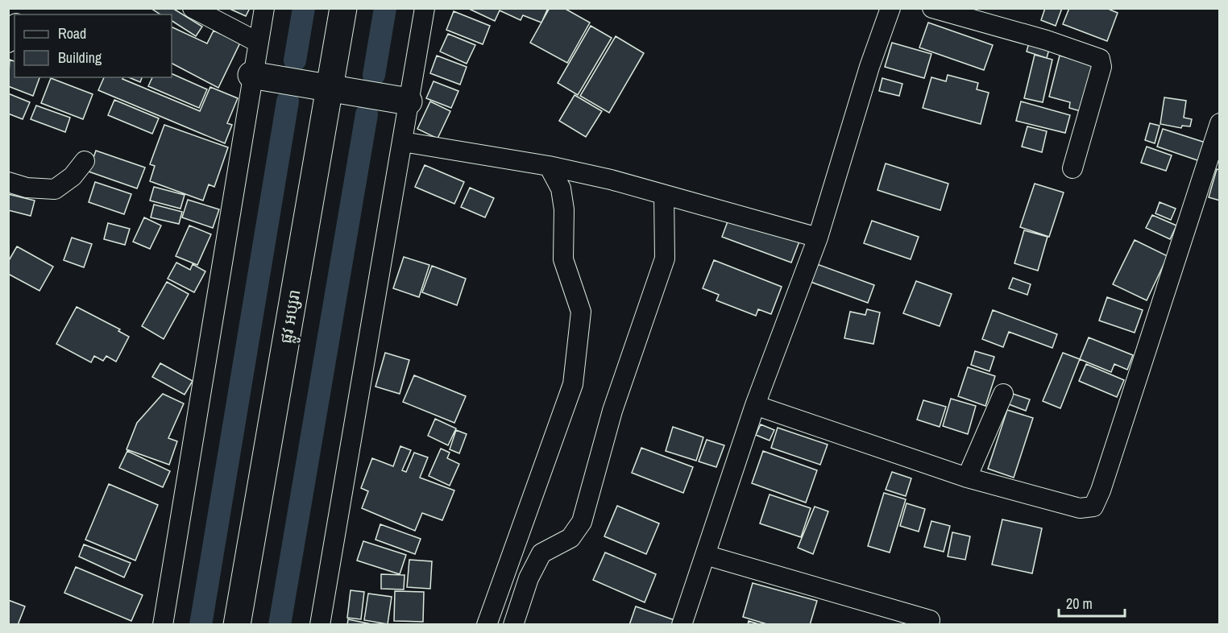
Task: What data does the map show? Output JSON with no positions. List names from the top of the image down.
{
  "streets": {
    "main road": ["ផ្លូវ អប្សរា"]
  },
  "legend": ["Road", "Building"],
  "scale_bar": "20 m"
}
